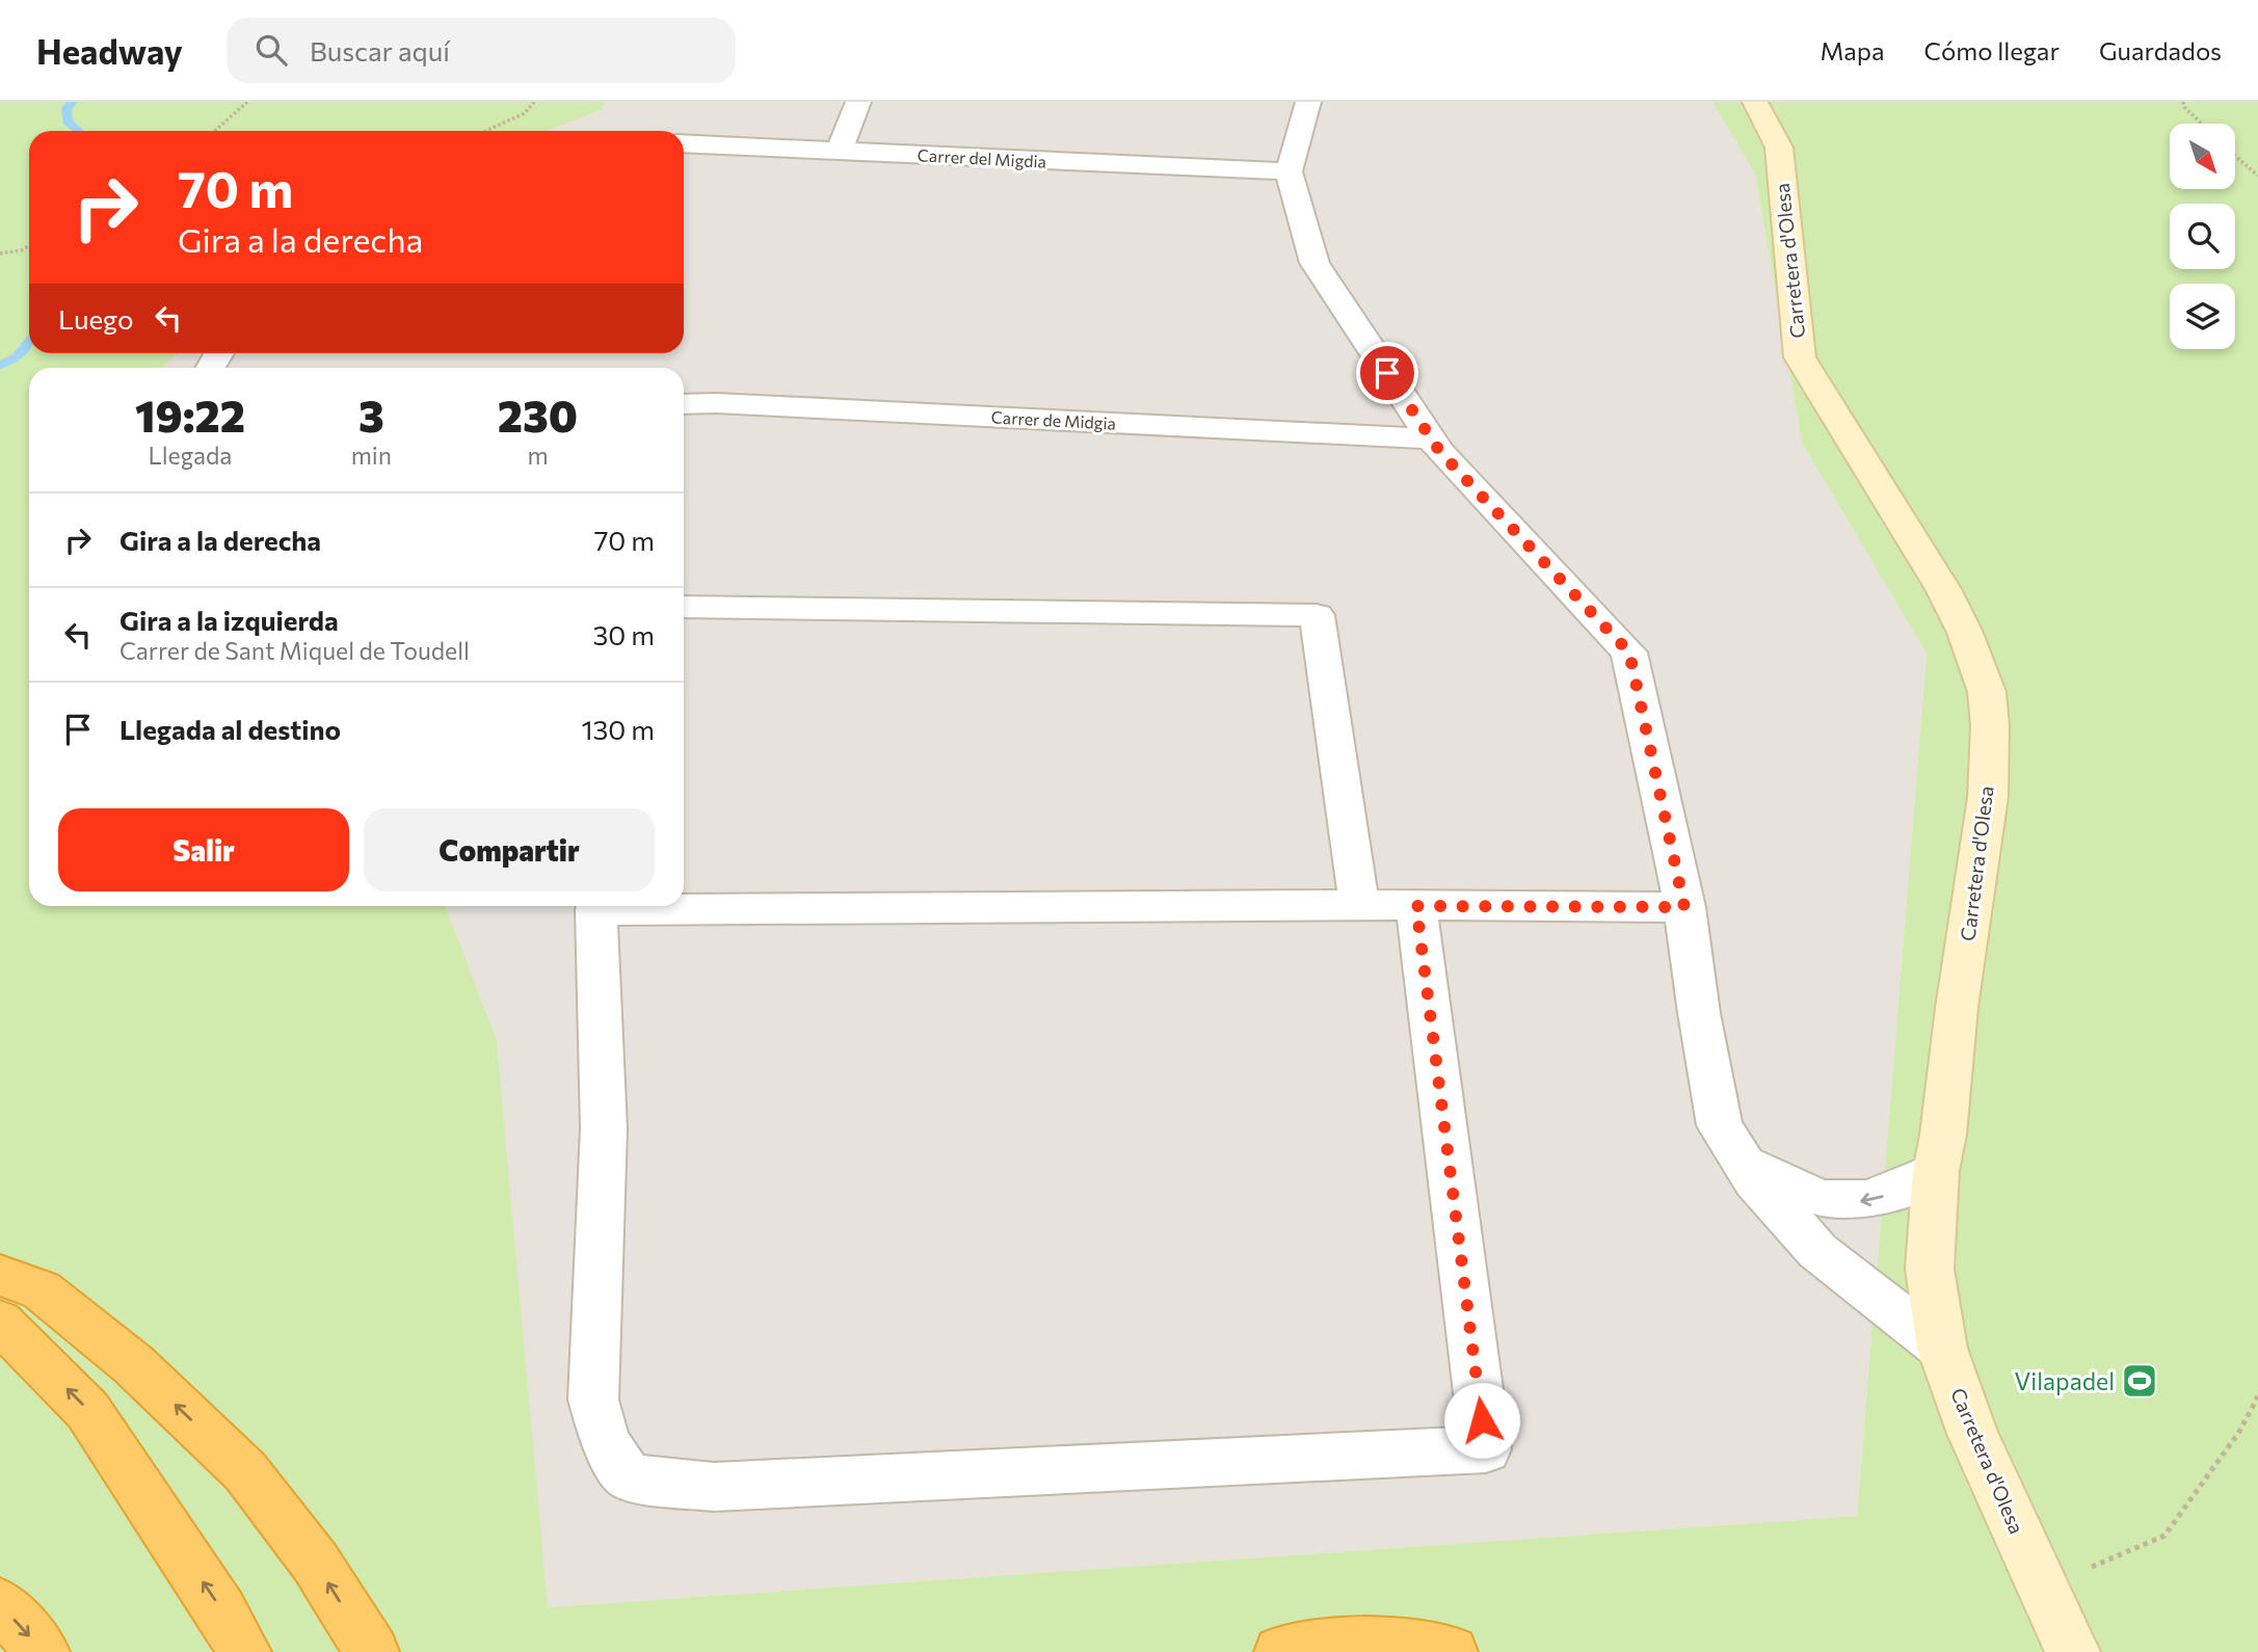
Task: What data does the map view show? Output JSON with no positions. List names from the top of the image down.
{
  "streets": {
    "street": ["Carrer del Migdia", "Carretera d'Olesa", "Carrer de Midgia"]
  },
  "places": {
    "sports": ["Vilapadel"]
  },
  "north": "bottom right",
  "page": {
    "header": "Headway",
    "search": "Buscar aquí",
    "nav": ["Mapa", "Cómo llegar", "Guardados"],
    "turn": ["70 m", "Gira a la derecha"],
    "then": "Luego",
    "eta": [
      "19:22",
      "Llegada",
      "3",
      "min",
      "230",
      "m"
    ],
    "list": [
      {
        "name": "Gira a la derecha",
        "value": "70 m"
      },
      {
        "name": "Gira a la izquierda",
        "note": "Carrer de Sant Miquel de Toudell",
        "value": "30 m"
      },
      {
        "name": "Llegada al destino",
        "value": "130 m"
      }
    ],
    "buttons": ["Salir", "Compartir"]
  }
}
